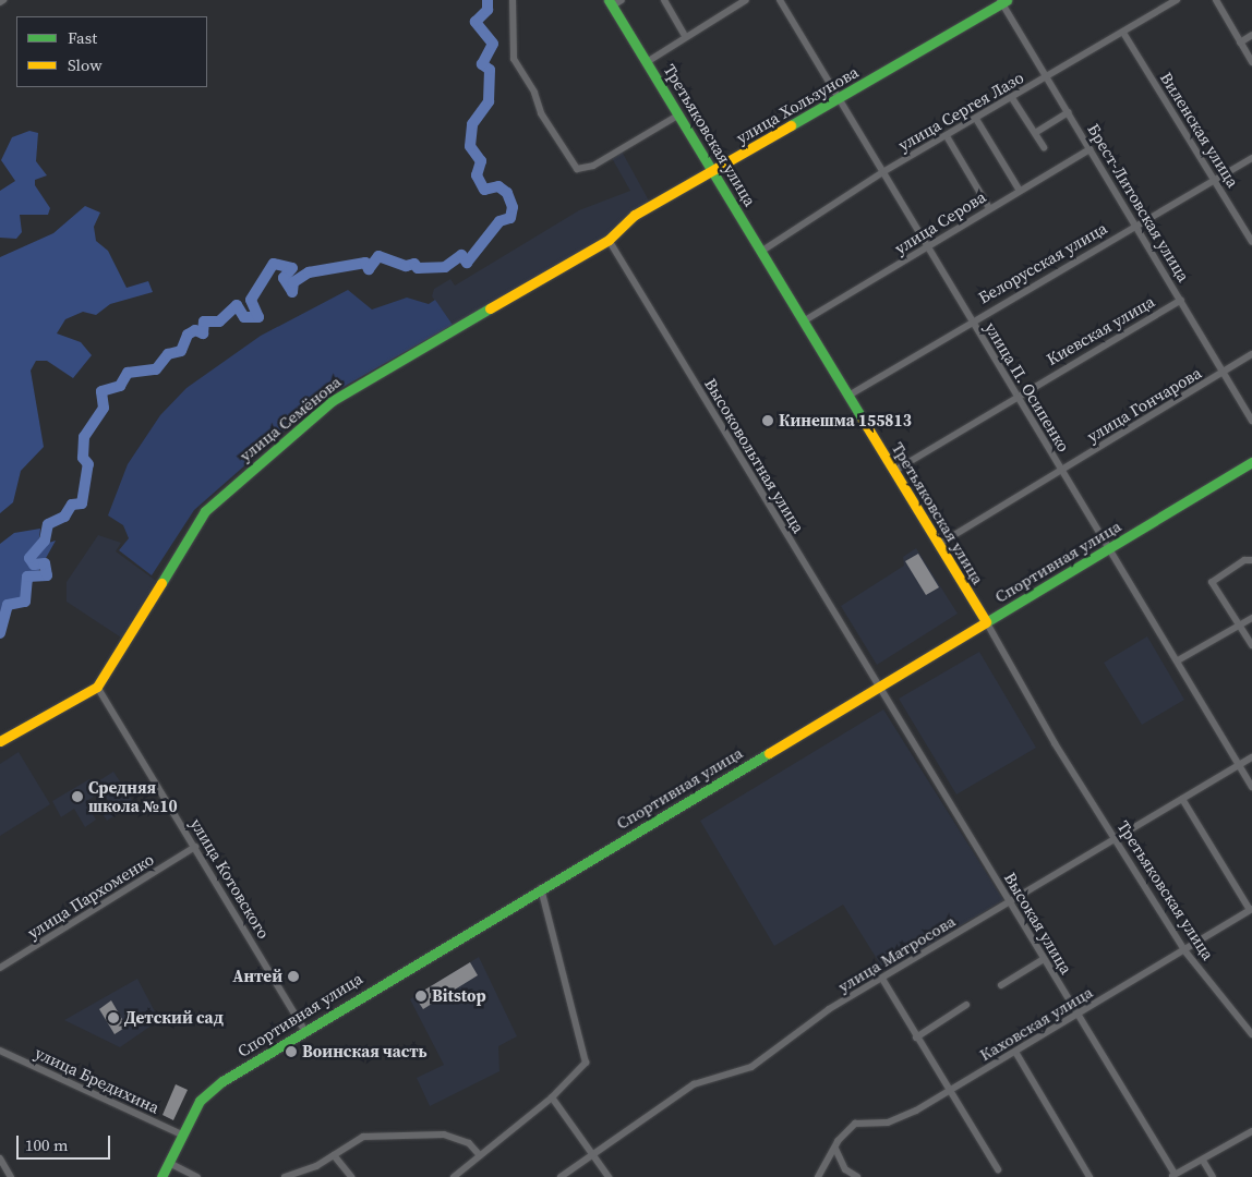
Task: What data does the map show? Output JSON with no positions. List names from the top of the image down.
{
  "streets": {
    "street": [
      "улица Хользунова",
      "улица Сергея Лазо",
      "Виленская улица",
      "Третьяковская улица",
      "Брест-Литовская улица",
      "улица Серова",
      "Белорусская улица",
      "Киевская улица",
      "улица П. Осипенко",
      "улица Гончарова",
      "улица Семёнова",
      "Высоковольтная улица",
      "Спортивная улица",
      "улица Котовского",
      "улица Пархоменко",
      "Высокая улица",
      "улица Матросова",
      "Каховская улица",
      "улица Бредихина"
    ]
  },
  "crossings": [
    ["улица Хользунова", "Третьяковская улица"],
    ["улица Хользунова", "Брест-Литовская улица"],
    ["улица Хользунова", "улица П. Осипенко"],
    ["улица Хользунова", "улица Семёнова"],
    ["улица Хользунова", "Высоковольтная улица"],
    ["улица Сергея Лазо", "Виленская улица"],
    ["улица Сергея Лазо", "Третьяковская улица"],
    ["улица Сергея Лазо", "Брест-Литовская улица"],
    ["улица Сергея Лазо", "улица П. Осипенко"],
    ["Виленская улица", "Белорусская улица"],
    ["Третьяковская улица", "улица Серова"],
    ["Третьяковская улица", "Белорусская улица"],
    ["Третьяковская улица", "Киевская улица"],
    ["Третьяковская улица", "улица Гончарова"],
    ["Третьяковская улица", "Спортивная улица"],
    ["Третьяковская улица", "улица Матросова"],
    ["Третьяковская улица", "Каховская улица"],
    ["Брест-Литовская улица", "улица Серова"],
    ["Брест-Литовская улица", "Белорусская улица"],
    ["Брест-Литовская улица", "Киевская улица"],
    ["Брест-Литовская улица", "улица Гончарова"],
    ["улица Серова", "улица П. Осипенко"],
    ["Белорусская улица", "улица П. Осипенко"],
    ["Киевская улица", "улица П. Осипенко"],
    ["улица П. Осипенко", "улица Гончарова"],
    ["улица П. Осипенко", "Спортивная улица"],
    ["улица П. Осипенко", "улица Матросова"],
    ["улица Семёнова", "Высоковольтная улица"],
    ["улица Семёнова", "улица Котовского"],
    ["Высоковольтная улица", "Спортивная улица"],
    ["Высоковольтная улица", "Высокая улица"],
    ["Спортивная улица", "улица Котовского"],
    ["Спортивная улица", "Высокая улица"],
    ["Спортивная улица", "улица Бредихина"],
    ["улица Котовского", "улица Пархоменко"],
    ["Высокая улица", "улица Матросова"],
    ["Высокая улица", "Каховская улица"]
  ],
  "places": [
    "Кинешма 155813",
    "Средняя школа №10",
    "Антей",
    "Bitstop",
    "Детский сад",
    "Воинская часть"
  ],
  "legend": ["Fast", "Slow"],
  "scale_bar": "100 m"
}
